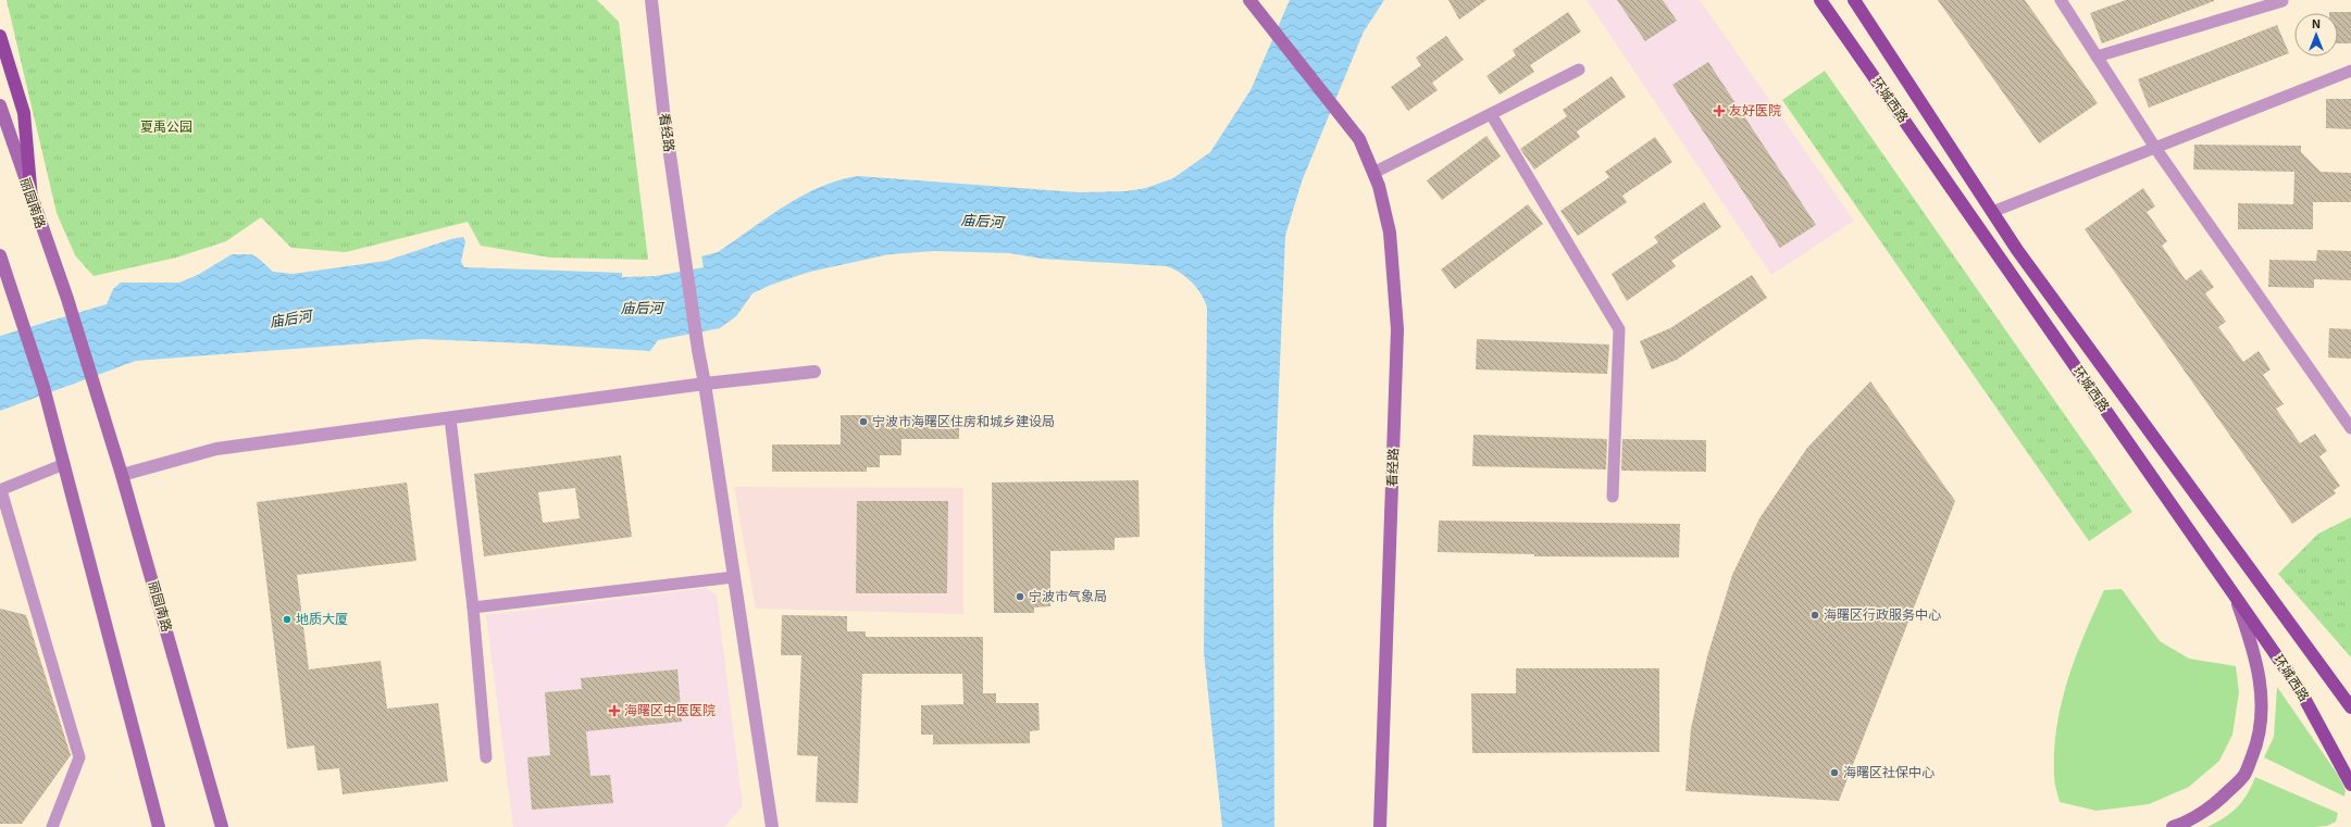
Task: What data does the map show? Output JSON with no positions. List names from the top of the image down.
{
  "streets": {
    "main road": ["环城西路", "看经路", "丽园南路"]
  },
  "water": ["庙后河"],
  "parks": ["夏禹公园"],
  "places": {
    "health": ["友好医院", "海曙区中医医院"],
    "other": [
      "宁波市海曙区住房和城乡建设局",
      "宁波市气象局",
      "海曙区行政服务中心",
      "地质大厦",
      "海曙区社保中心"
    ]
  },
  "north": "top"
}
